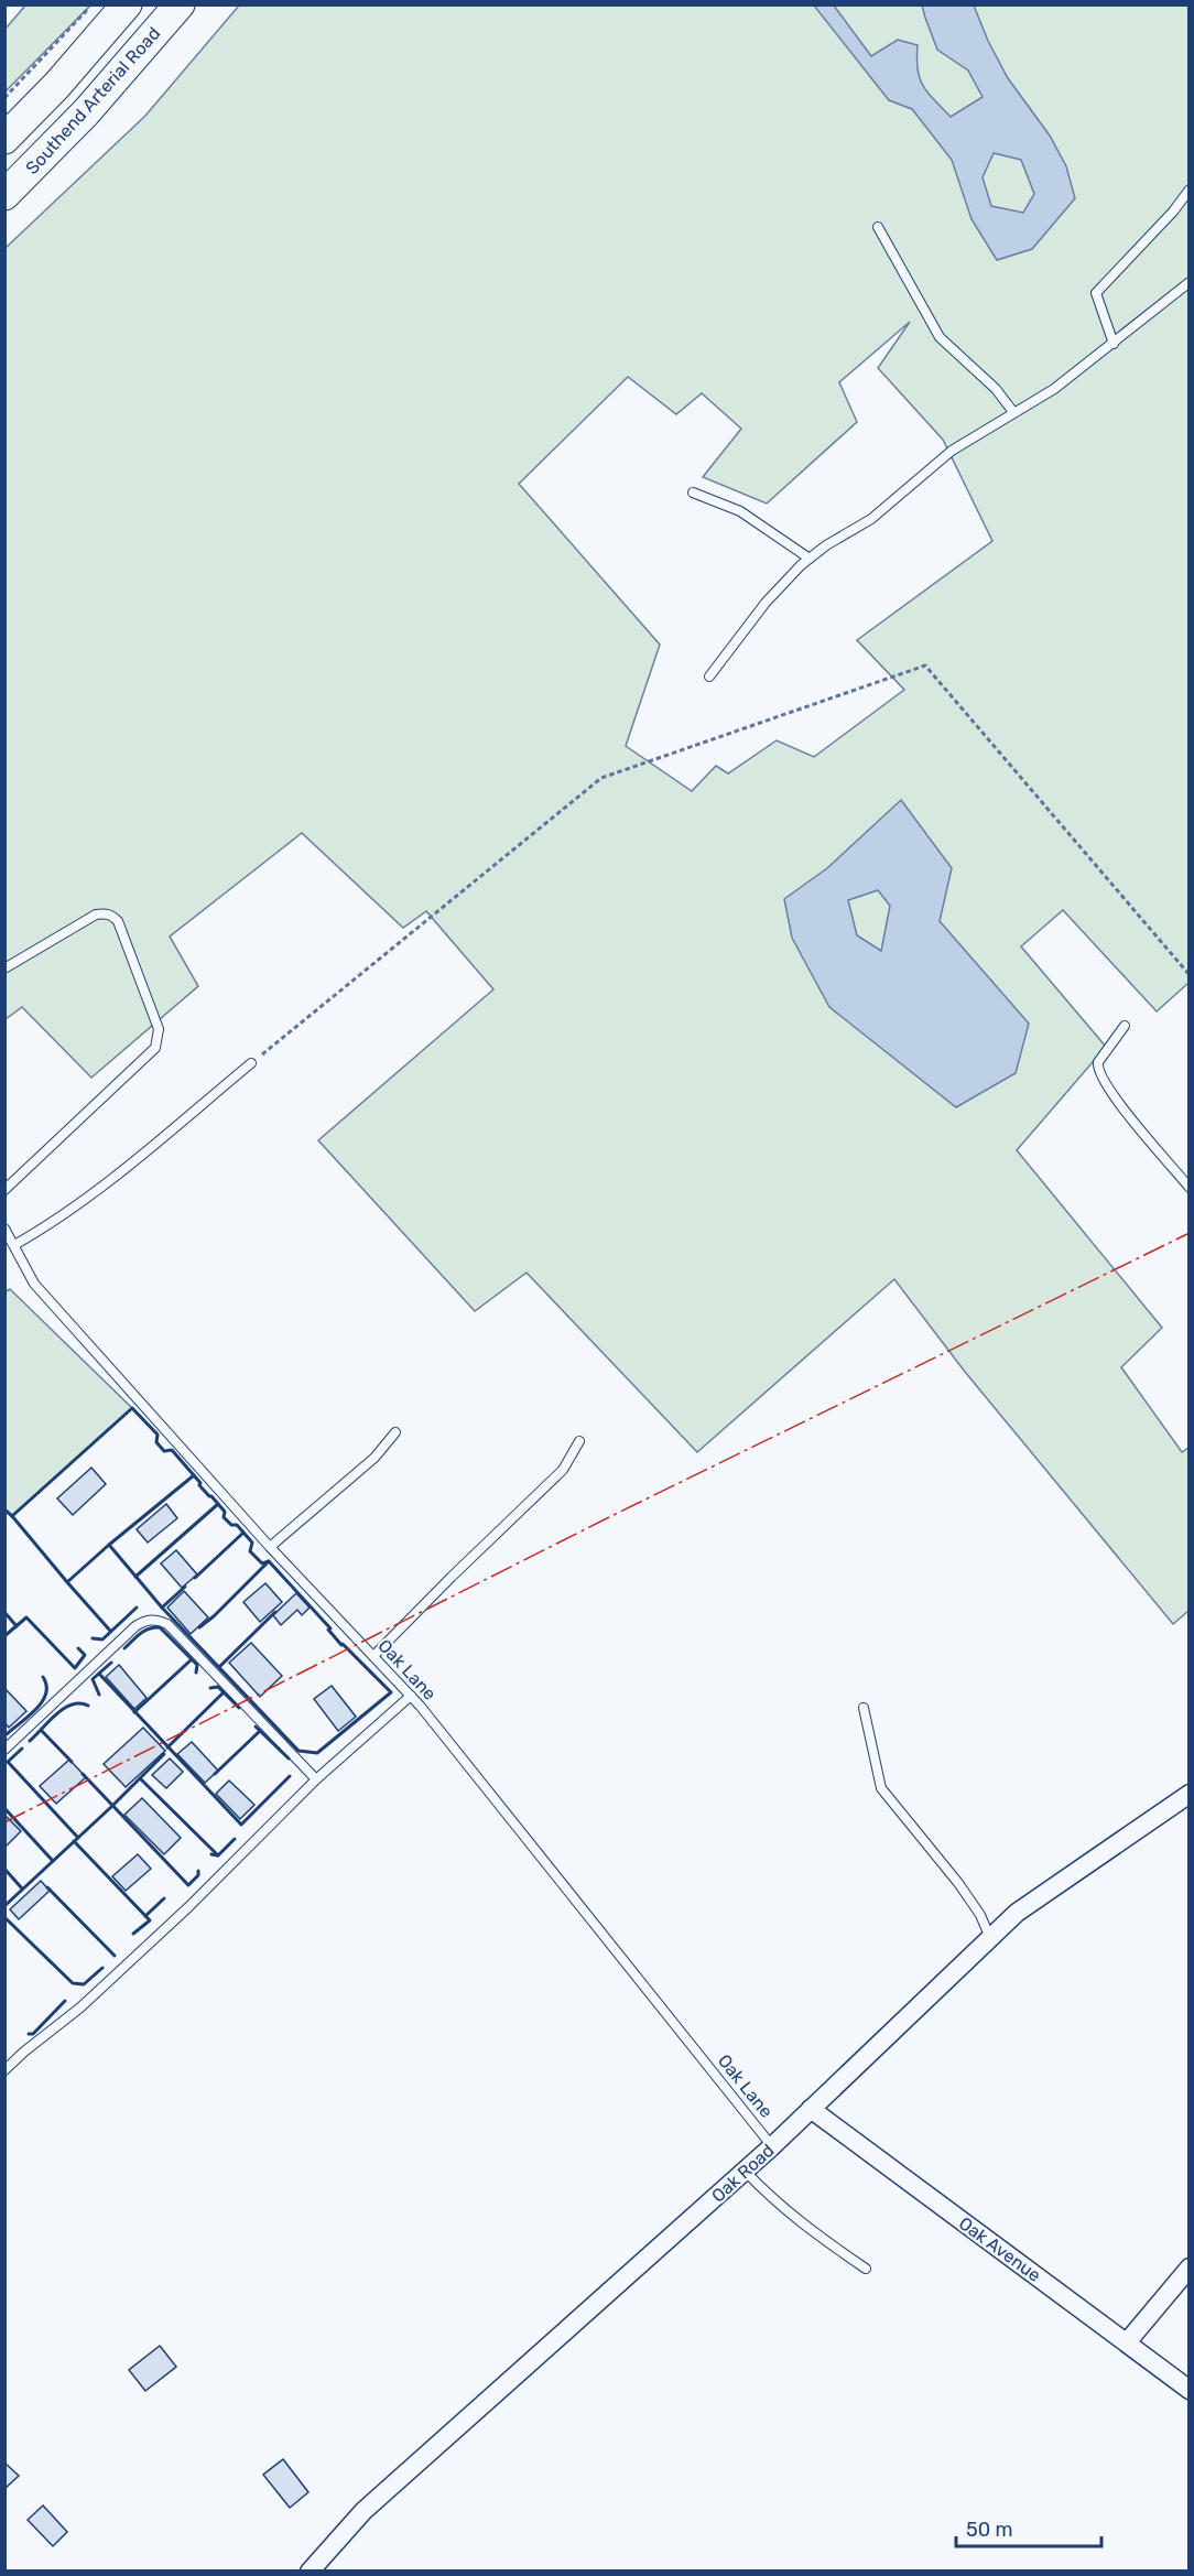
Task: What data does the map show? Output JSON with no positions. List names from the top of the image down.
{
  "streets": {
    "highway": ["Southend Arterial Road"],
    "street": ["Oak Road", "Oak Avenue"],
    "lane": ["Oak Lane"]
  },
  "crossings": [
    ["Oak Lane", "Oak Road"],
    ["Oak Road", "Oak Avenue"]
  ],
  "scale_bar": "50 m"
}
